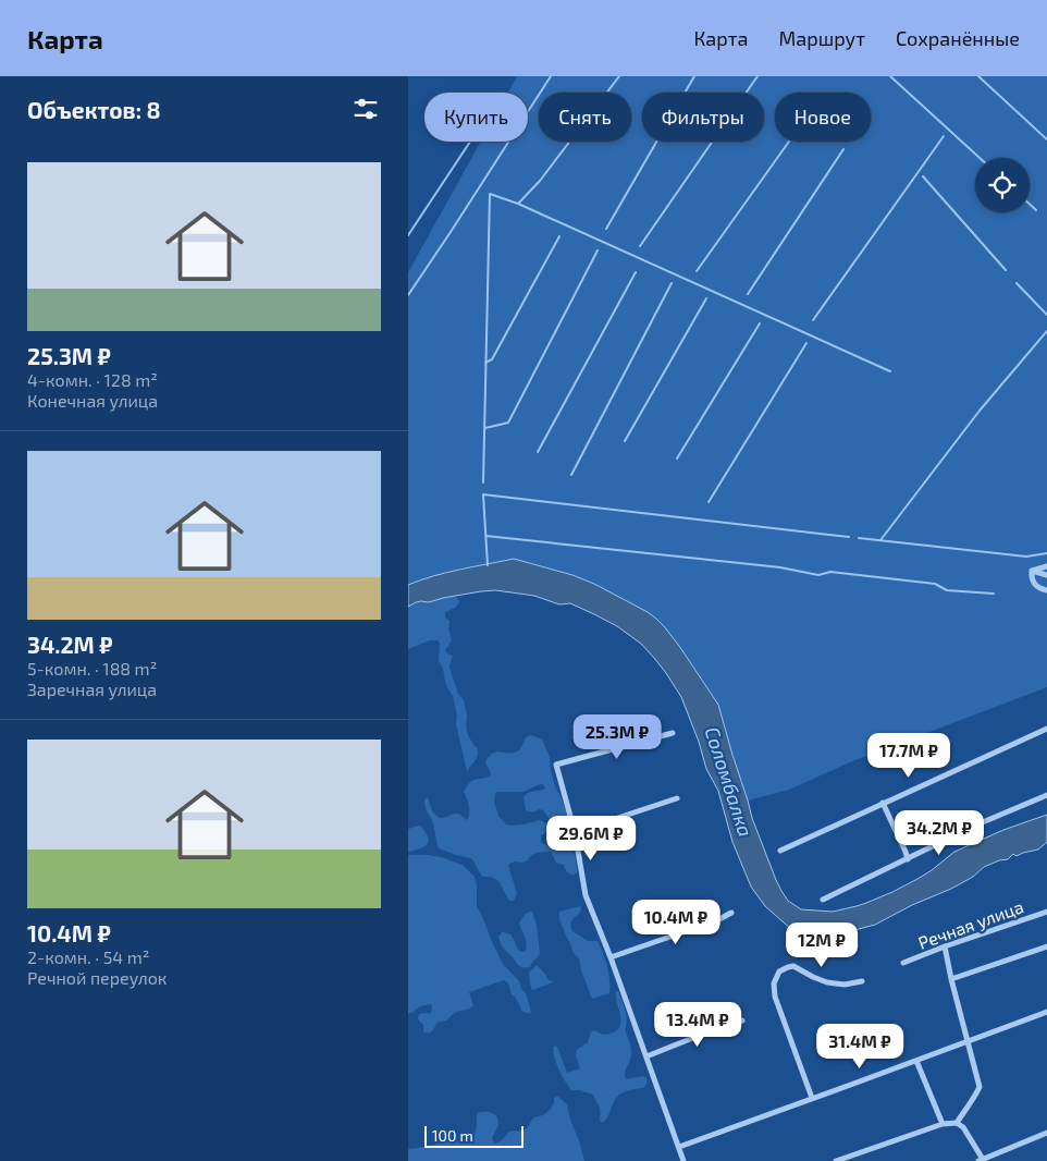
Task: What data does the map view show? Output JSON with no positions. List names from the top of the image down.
{
  "streets": {
    "street": ["Речная улица"]
  },
  "water": ["Соломбалка"],
  "scale_bar": "100 m",
  "page": {
    "header": "Карта",
    "nav": ["Карта", "Маршрут", "Сохранённые"],
    "heading": "Объектов: 8",
    "chip": [
      "Купить",
      "Снять",
      "Фильтры",
      "Новое"
    ],
    "list": [
      {
        "name": "25.3M ₽",
        "note": "4-комн. · 128 m² · Конечная улица"
      },
      {
        "name": "34.2M ₽",
        "note": "5-комн. · 188 m² · Заречная улица"
      },
      {
        "name": "10.4M ₽",
        "note": "2-комн. · 54 m² · Речной переулок"
      }
    ],
    "price": [
      "25.3M ₽",
      "17.7M ₽",
      "34.2M ₽",
      "29.6M ₽",
      "10.4M ₽",
      "12M ₽",
      "13.4M ₽",
      "31.4M ₽"
    ],
    "scale": "100 m"
  }
}
